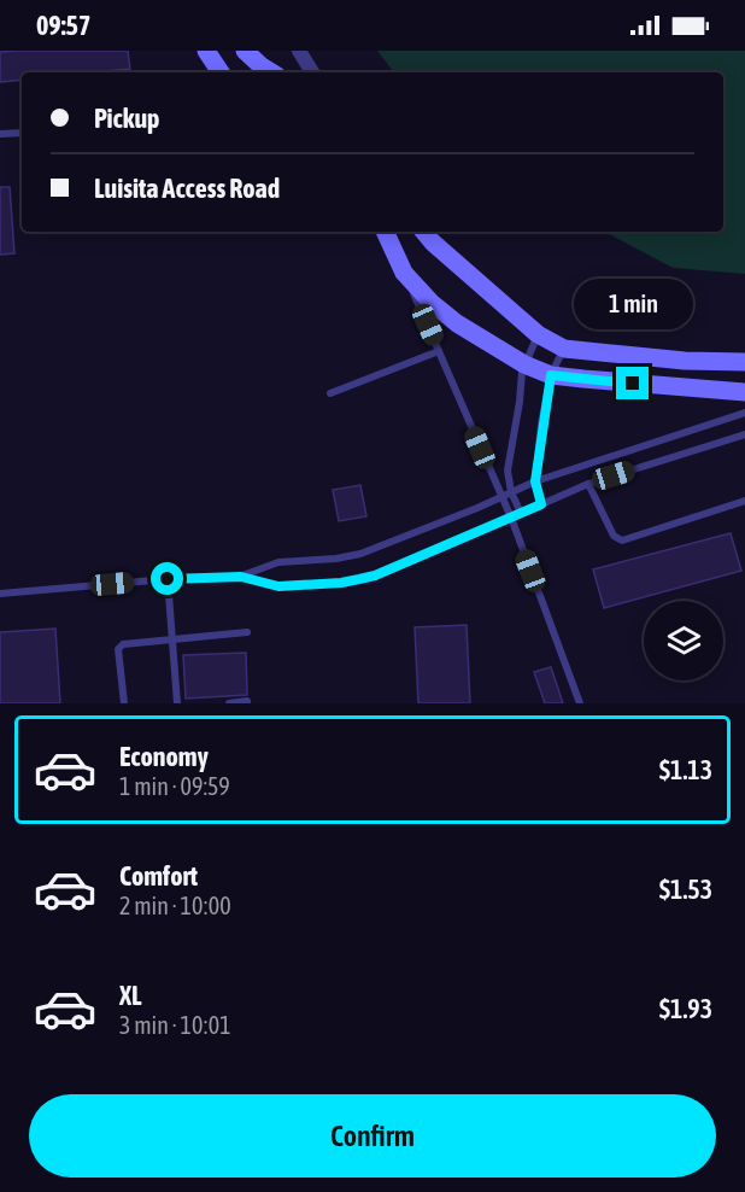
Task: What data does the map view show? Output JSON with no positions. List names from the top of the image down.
{
  "page": {
    "status": "09:57",
    "banner": ["Pickup", "Luisita Access Road"],
    "bubble": "1 min",
    "list": [
      {
        "name": "Economy",
        "note": "1 min · 09:59",
        "value": "$1.13"
      },
      {
        "name": "Comfort",
        "note": "2 min · 10:00",
        "value": "$1.53"
      },
      {
        "name": "XL",
        "note": "3 min · 10:01",
        "value": "$1.93"
      }
    ],
    "buttons": "Confirm"
  }
}
